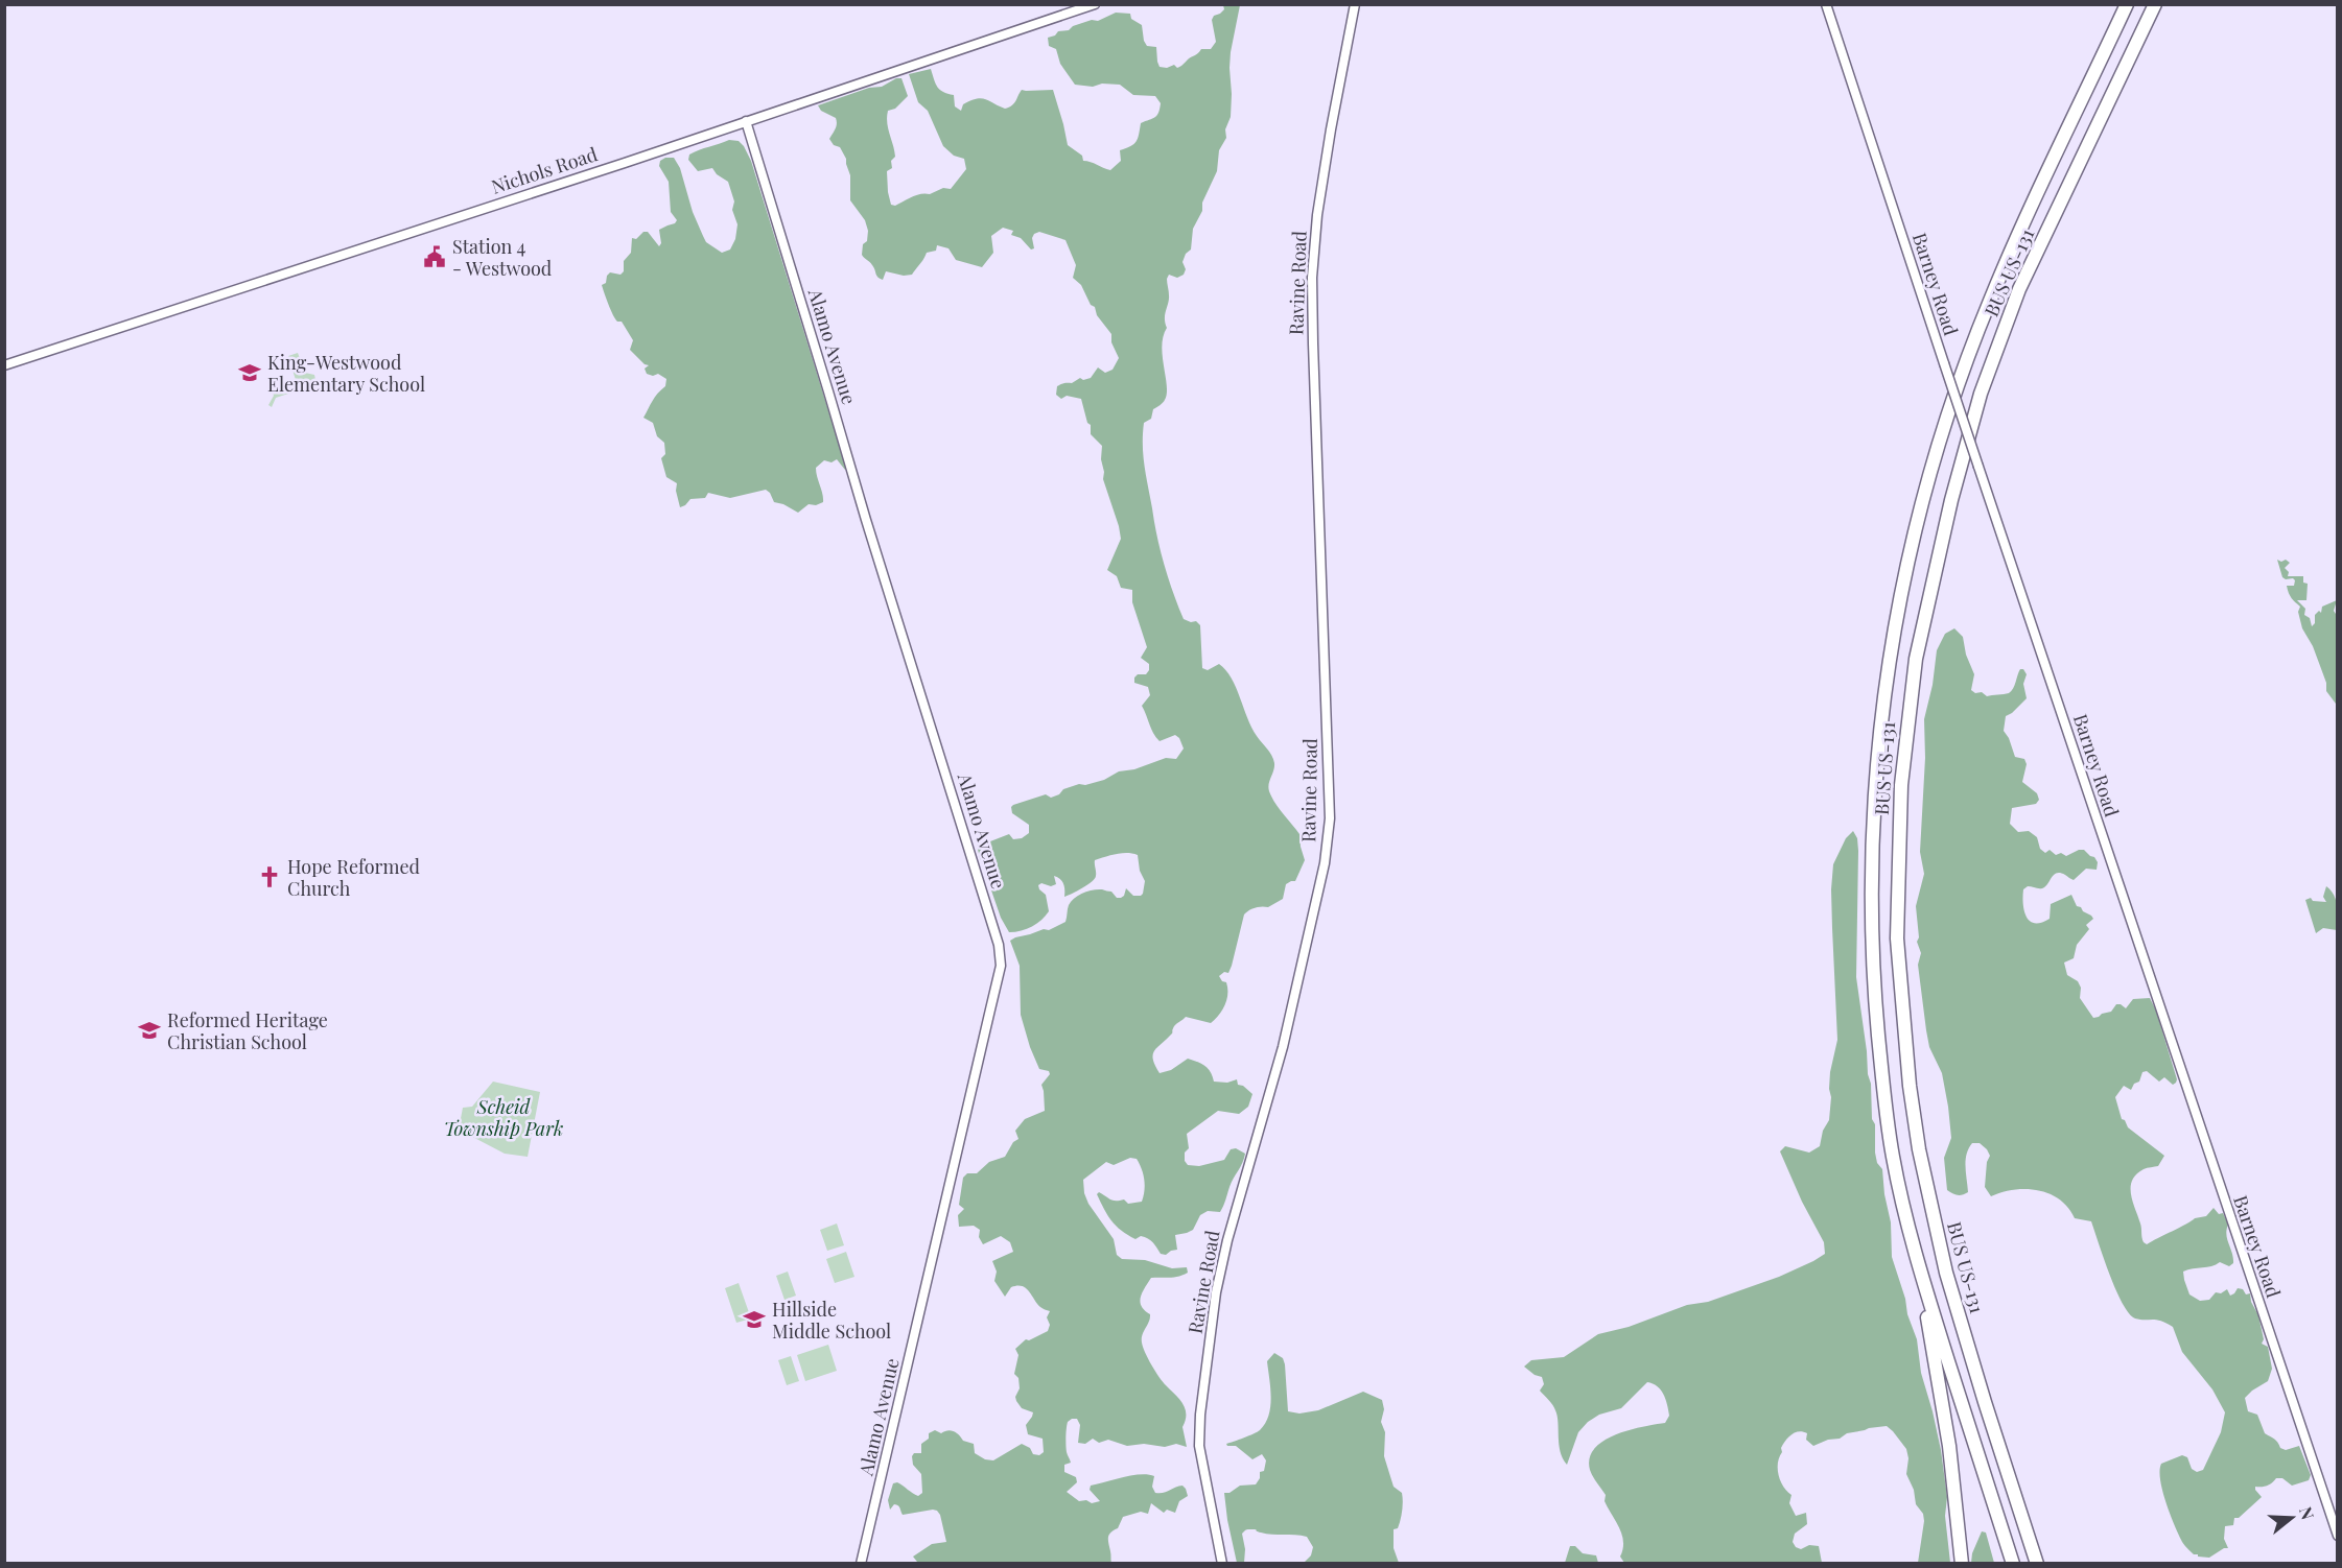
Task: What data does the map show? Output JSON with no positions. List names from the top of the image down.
{
  "streets": {
    "highway": ["BUS US-131"],
    "street": [
      "Nichols Road",
      "Ravine Road",
      "Barney Road",
      "Alamo Avenue"
    ]
  },
  "crossings": [
    ["Nichols Road", "Alamo Avenue"]
  ],
  "parks": ["Scheid Township Park"],
  "places": {
    "public building": ["Station 4 - Westwood"],
    "school or university": ["King-Westwood Elementary School", "Reformed Heritage Christian School", "Hillside Middle School"],
    "church": ["Hope Reformed Church"]
  },
  "north": "right"
}
